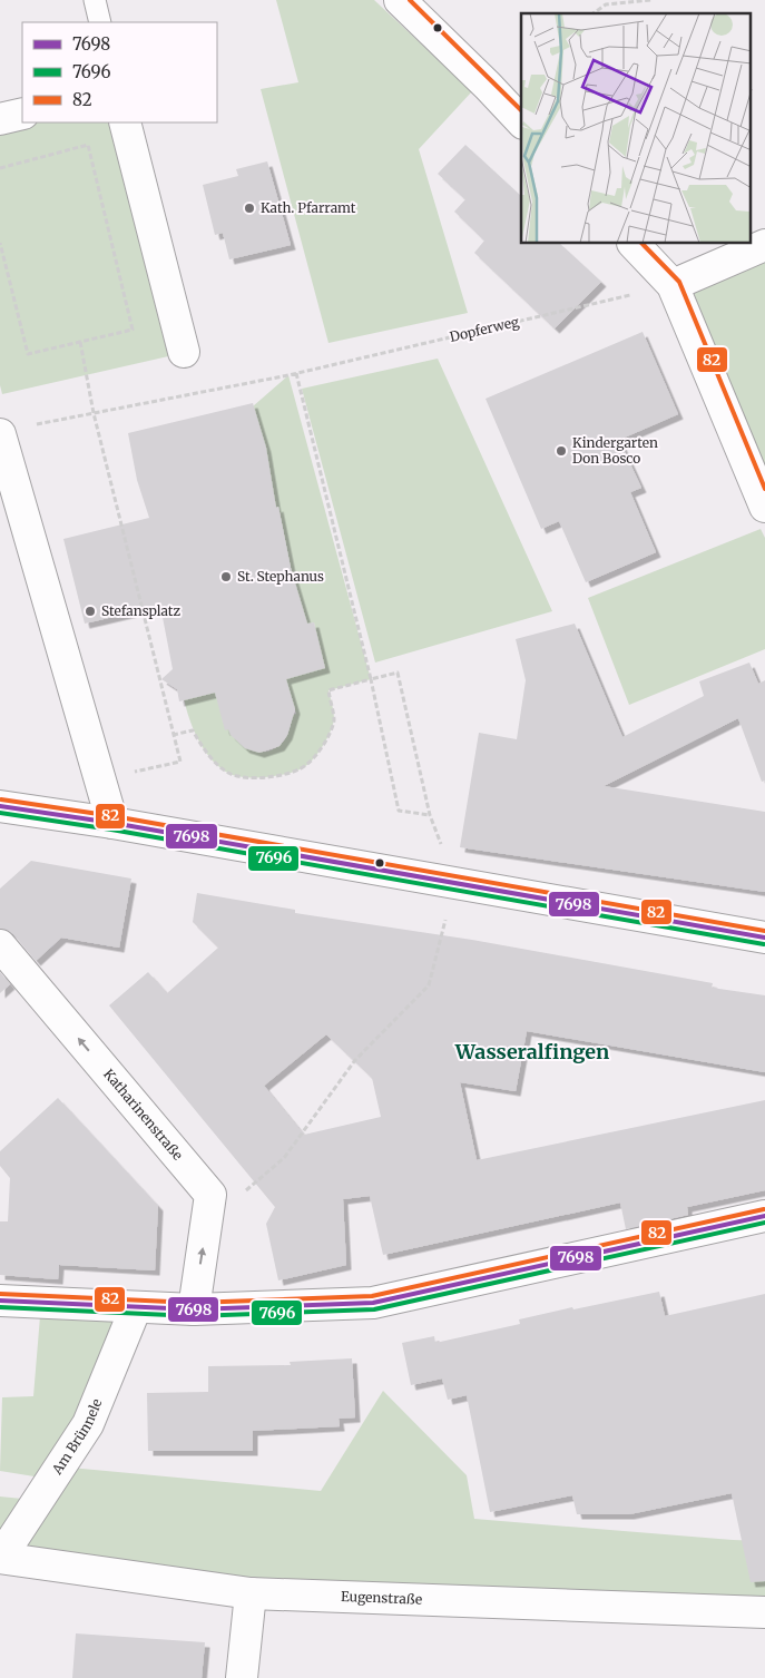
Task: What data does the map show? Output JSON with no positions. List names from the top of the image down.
{
  "streets": {
    "street": ["Katharinenstraße", "Am Brünnele", "Eugenstraße"],
    "path": ["Dopferweg"]
  },
  "crossings": [
    ["Am Brünnele", "Eugenstraße"]
  ],
  "one_way": ["Katharinenstraße"],
  "districts": ["Wasseralfingen"],
  "places": [
    "Kath. Pfarramt",
    "Kindergarten Don Bosco",
    "St. Stephanus",
    "Stefansplatz"
  ],
  "lines": ["transit line 82", "transit line 7698", "transit line 7696"],
  "legend": ["7698", "7696", "82"]
}
